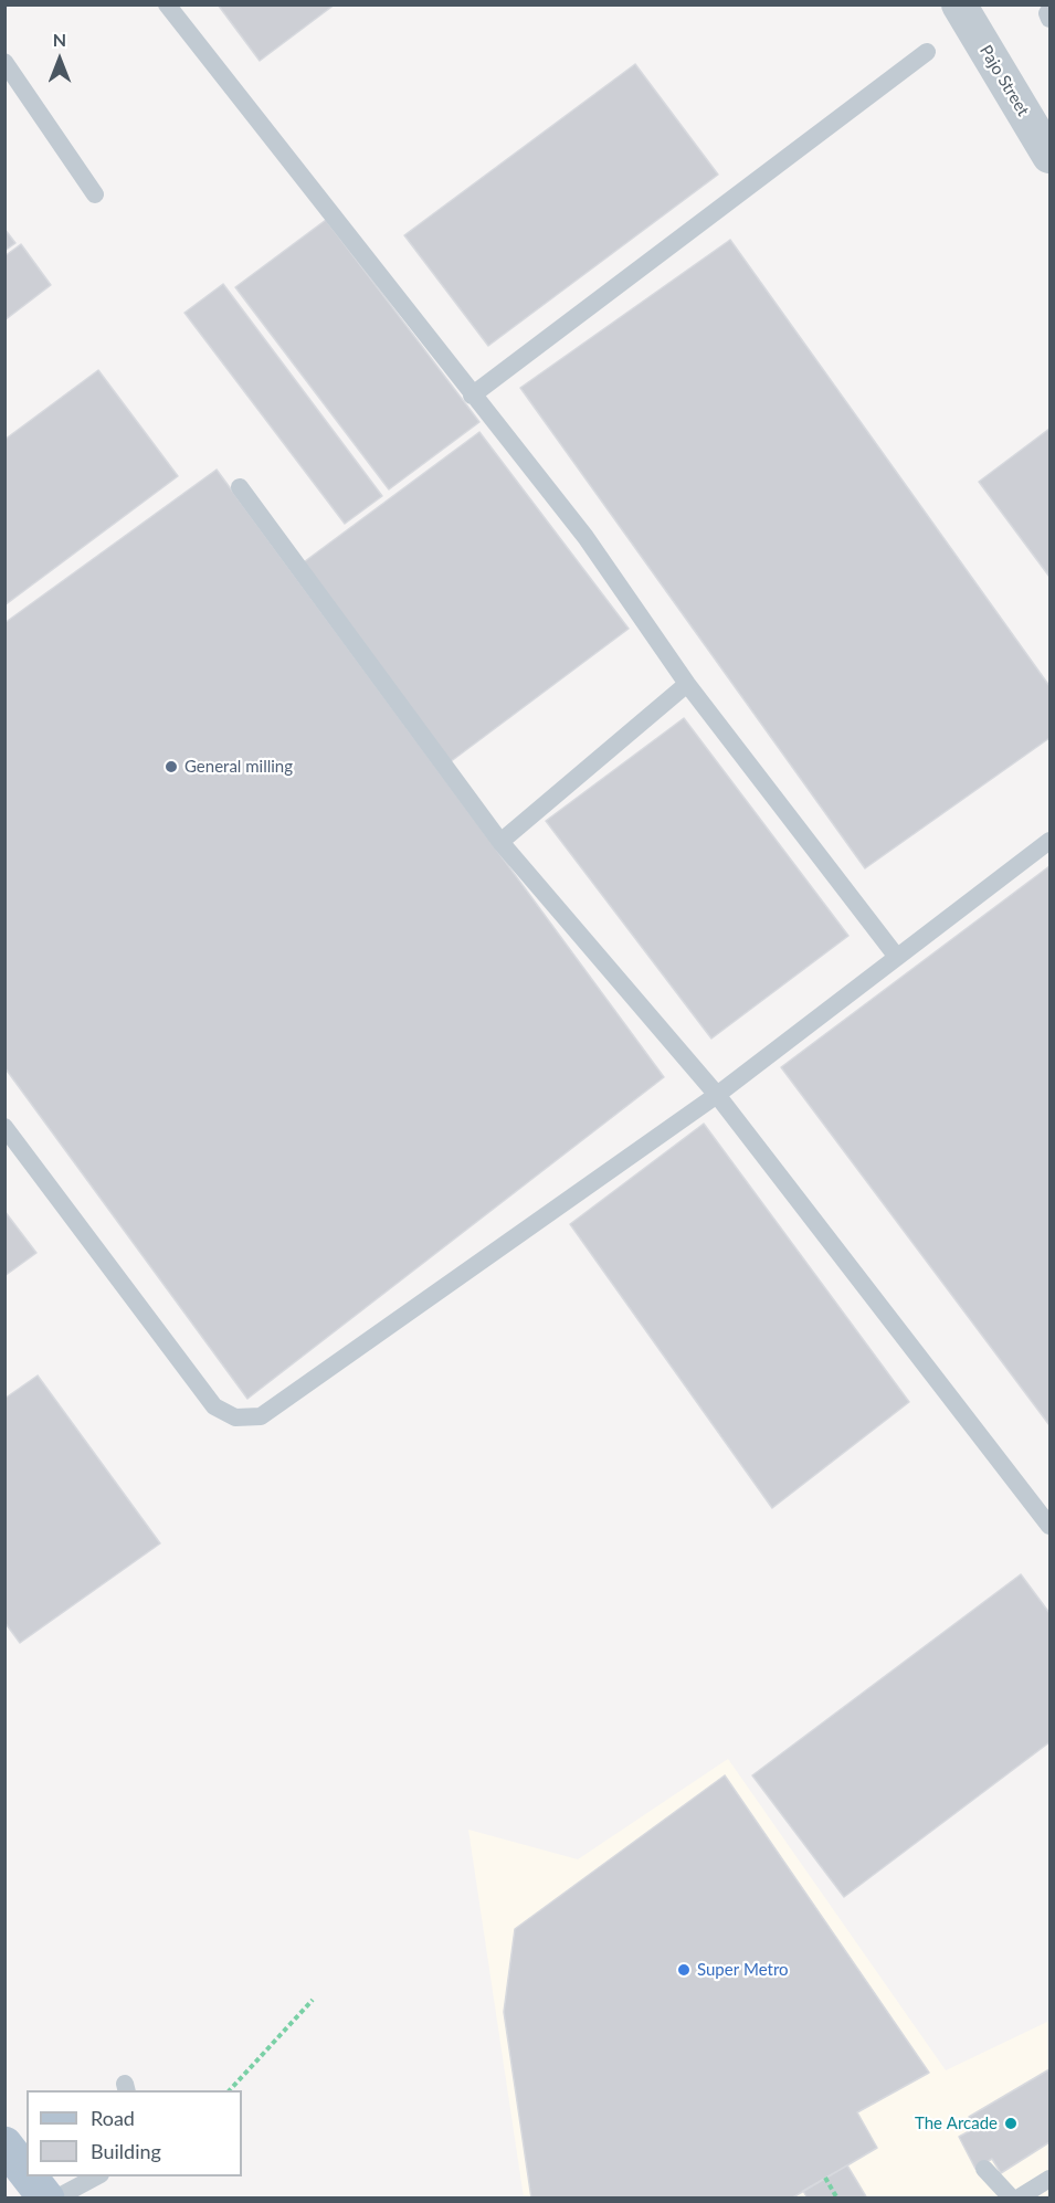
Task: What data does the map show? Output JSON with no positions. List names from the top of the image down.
{
  "streets": {
    "street": ["Pajo Street"]
  },
  "places": ["General milling", "Super Metro", "The Arcade"],
  "legend": ["Road", "Building"],
  "north": "top"
}
